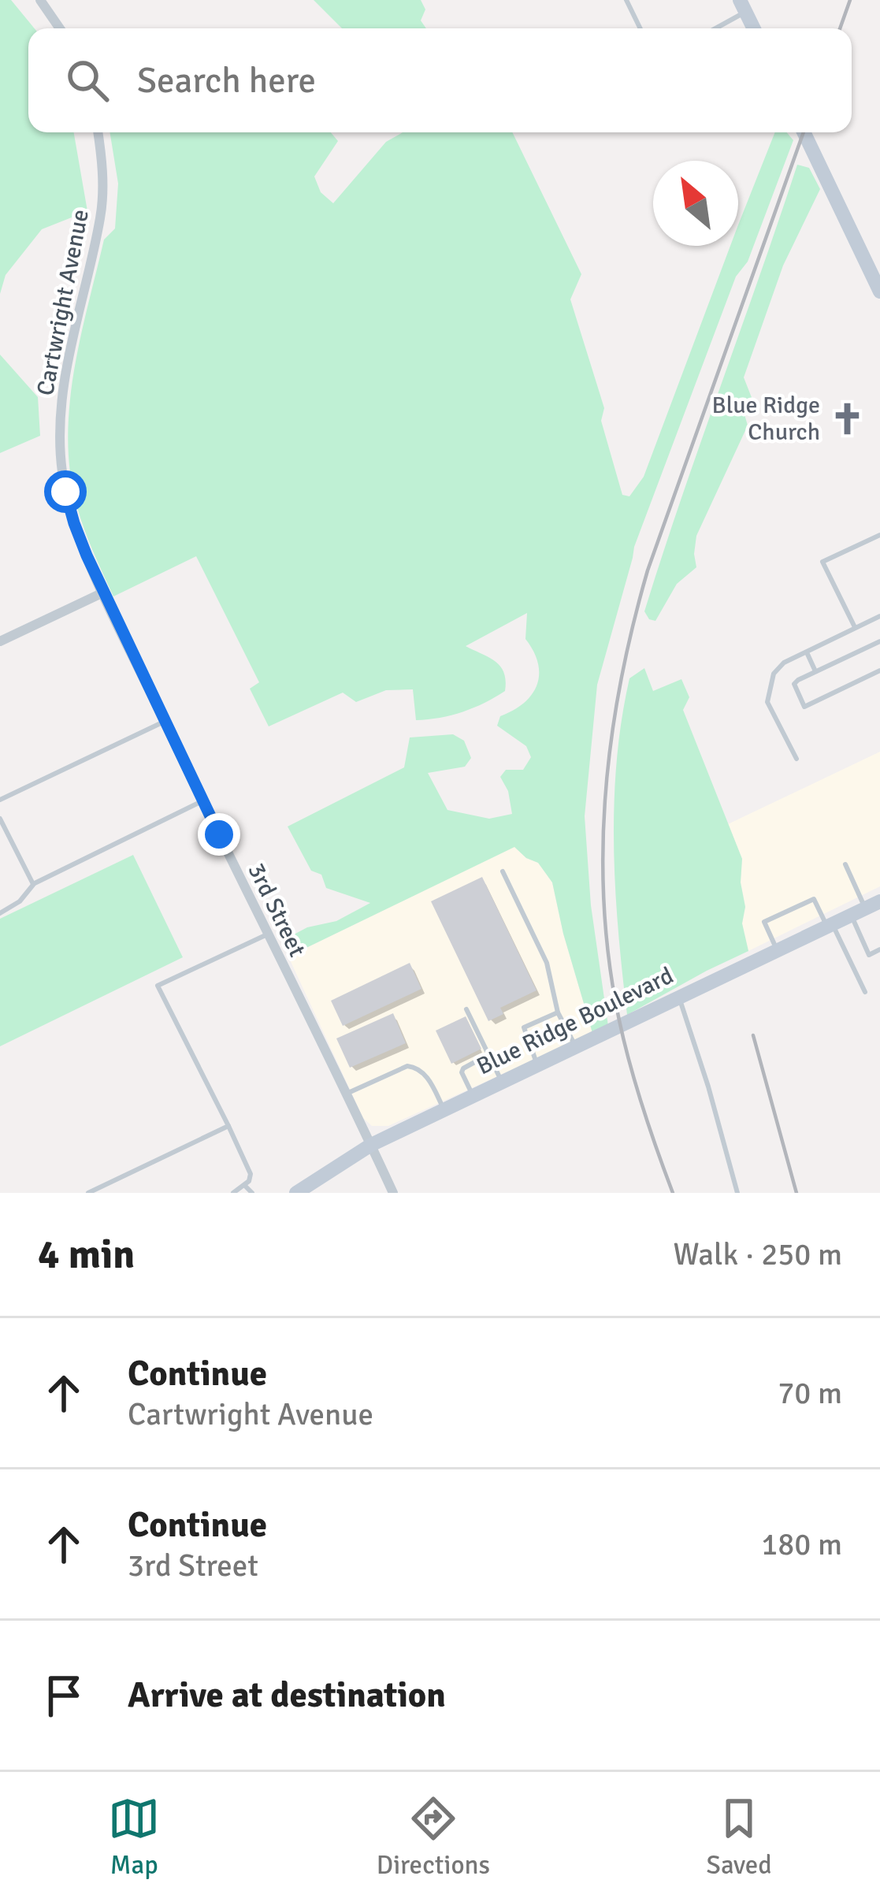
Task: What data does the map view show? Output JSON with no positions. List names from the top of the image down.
{
  "streets": {
    "main road": ["Blue Ridge Boulevard"],
    "street": ["Cartwright Avenue", "3rd Street"]
  },
  "crossings": [
    ["Cartwright Avenue", "3rd Street"],
    ["3rd Street", "Blue Ridge Boulevard"]
  ],
  "places": {
    "church": ["Blue Ridge Church"]
  },
  "north": "top left",
  "page": {
    "search": "Search here",
    "heading": ["4 min", "Walk · 250 m"],
    "list": [
      ["Continue", "Cartwright Avenue", "70 m"],
      ["Continue", "3rd Street", "180 m"],
      "Arrive at destination"
    ],
    "nav": ["Map", "Directions", "Saved"]
  }
}
